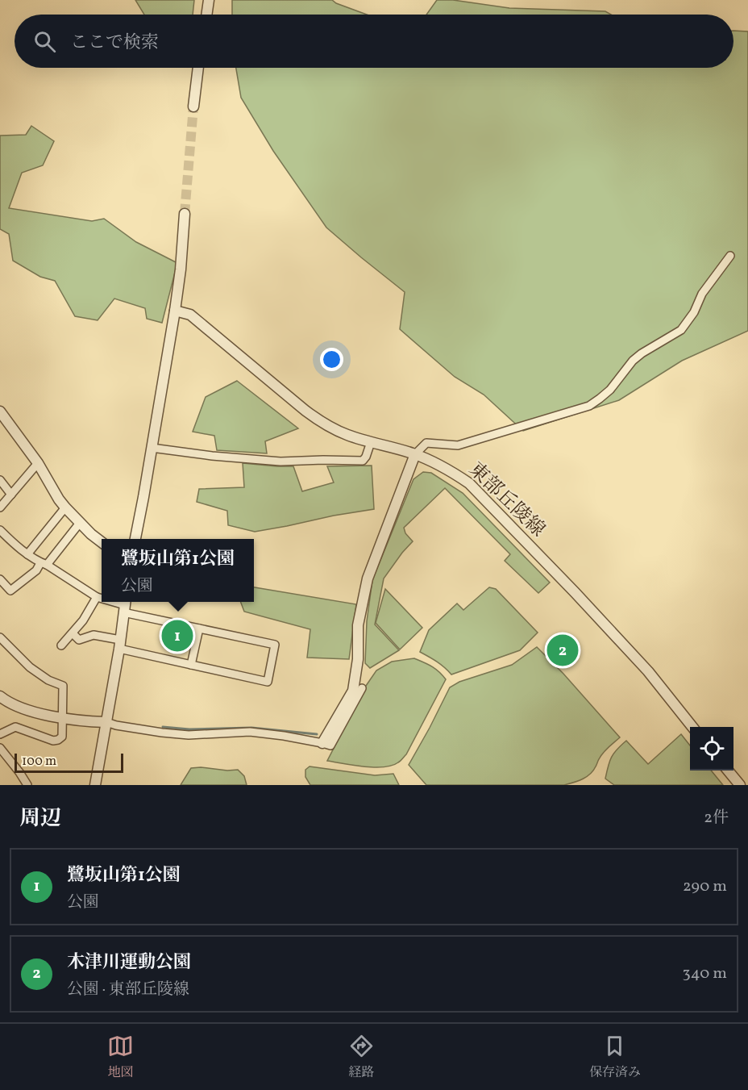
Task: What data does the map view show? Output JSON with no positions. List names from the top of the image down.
{
  "streets": {
    "street": ["東部丘陵線"]
  },
  "scale_bar": "100 m",
  "page": {
    "search": "ここで検索",
    "popup": ["鷺坂山第1公園", "公園"],
    "pins": ["1", "2"],
    "scale": "100 m",
    "heading": ["周辺", "2件"],
    "list": [
      {
        "mark": "1",
        "name": "鷺坂山第1公園",
        "note": "公園",
        "value": "290 m"
      },
      {
        "mark": "2",
        "name": "木津川運動公園",
        "note": "公園 · 東部丘陵線",
        "value": "340 m"
      }
    ],
    "nav": ["地図", "経路", "保存済み"]
  }
}
